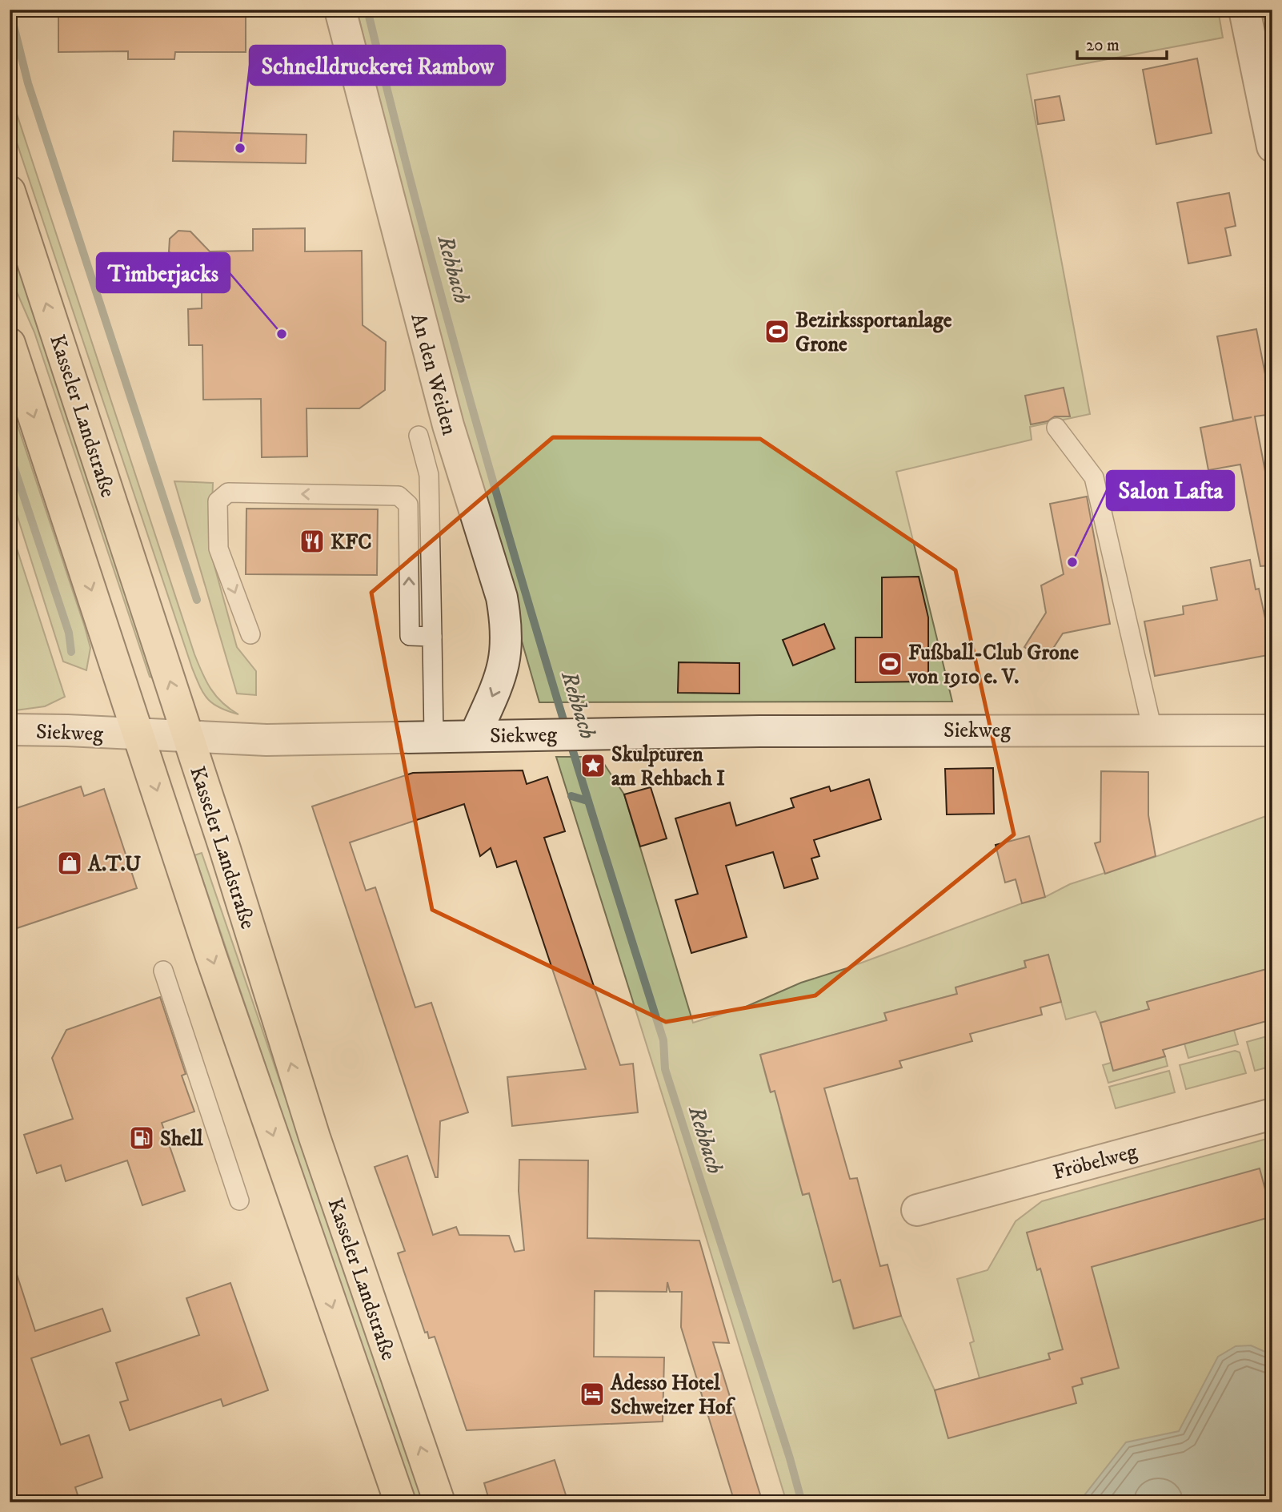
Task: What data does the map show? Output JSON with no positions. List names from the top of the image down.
{
  "streets": {
    "main road": ["Kasseler Landstraße"],
    "street": ["An den Weiden", "Siekweg", "Fröbelweg"]
  },
  "crossings": [
    ["An den Weiden", "Siekweg"],
    ["Kasseler Landstraße", "Siekweg"]
  ],
  "one_way": ["An den Weiden"],
  "water": ["Rehbach"],
  "places": {
    "other": ["Schnelldruckerei Rambow", "Timberjacks", "Salon Lafta"],
    "sports": ["Bezirkssportanlage Grone", "Fußball-Club Grone von 1910 e. V."],
    "restaurant": ["KFC"],
    "place": ["Skulpturen am Rehbach I"],
    "shop": ["A.T.U"],
    "fuel station": ["Shell"],
    "hotel": ["Adesso Hotel Schweizer Hof"]
  },
  "scale_bar": "20 m"
}
